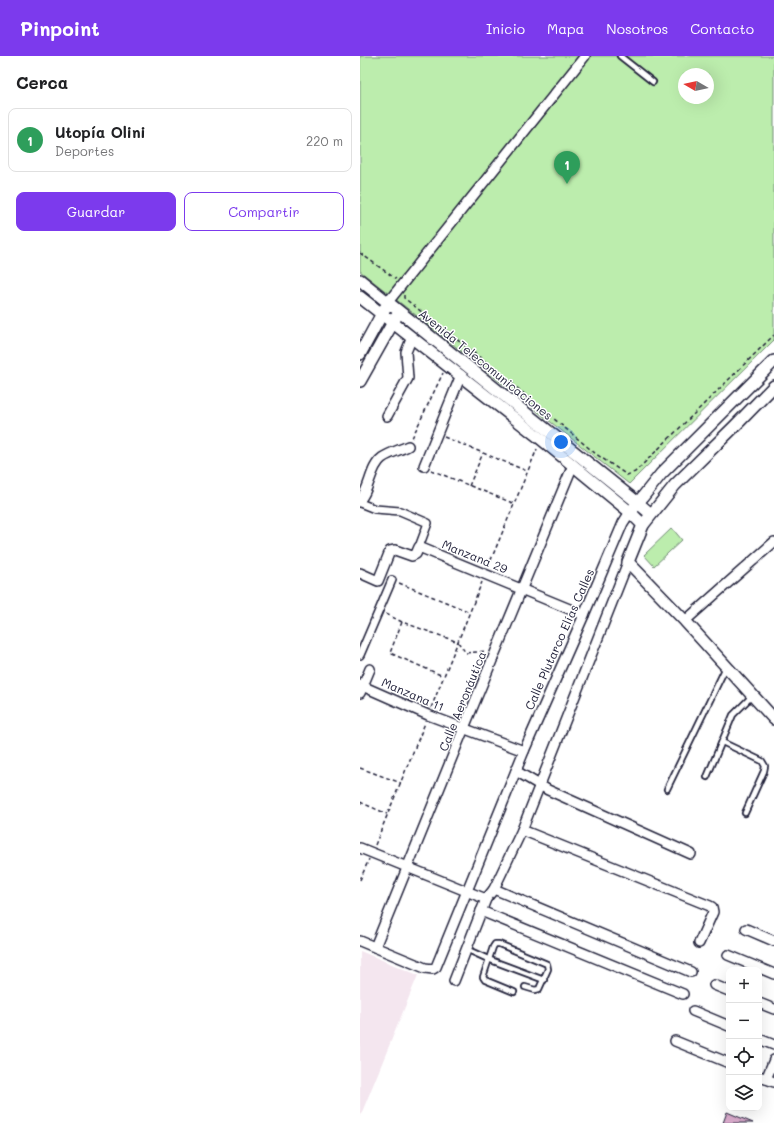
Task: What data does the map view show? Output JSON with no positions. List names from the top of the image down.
{
  "streets": {
    "street": [
      "Avenida Telecomunicaciones",
      "Manzana 29",
      "Calle Plutarco Elías Calles",
      "Manzana 11",
      "Calle Aeronáutica"
    ]
  },
  "crossings": [
    ["Avenida Telecomunicaciones", "Calle Plutarco Elías Calles"],
    ["Avenida Telecomunicaciones", "Calle Aeronáutica"],
    ["Manzana 29", "Calle Plutarco Elías Calles"],
    ["Manzana 29", "Calle Aeronáutica"],
    ["Calle Plutarco Elías Calles", "Manzana 11"],
    ["Calle Plutarco Elías Calles", "Calle Aeronáutica"],
    ["Manzana 11", "Calle Aeronáutica"]
  ],
  "north": "left",
  "page": {
    "header": "Pinpoint",
    "nav": [
      "Inicio",
      "Mapa",
      "Nosotros",
      "Contacto"
    ],
    "heading": "Cerca",
    "list": [
      {
        "mark": "1",
        "name": "Utopía Olini",
        "note": "Deportes",
        "value": "220 m"
      }
    ],
    "pins": "1",
    "buttons": ["Guardar", "Compartir"],
    "map_buttons": ["+", "−"]
  }
}
